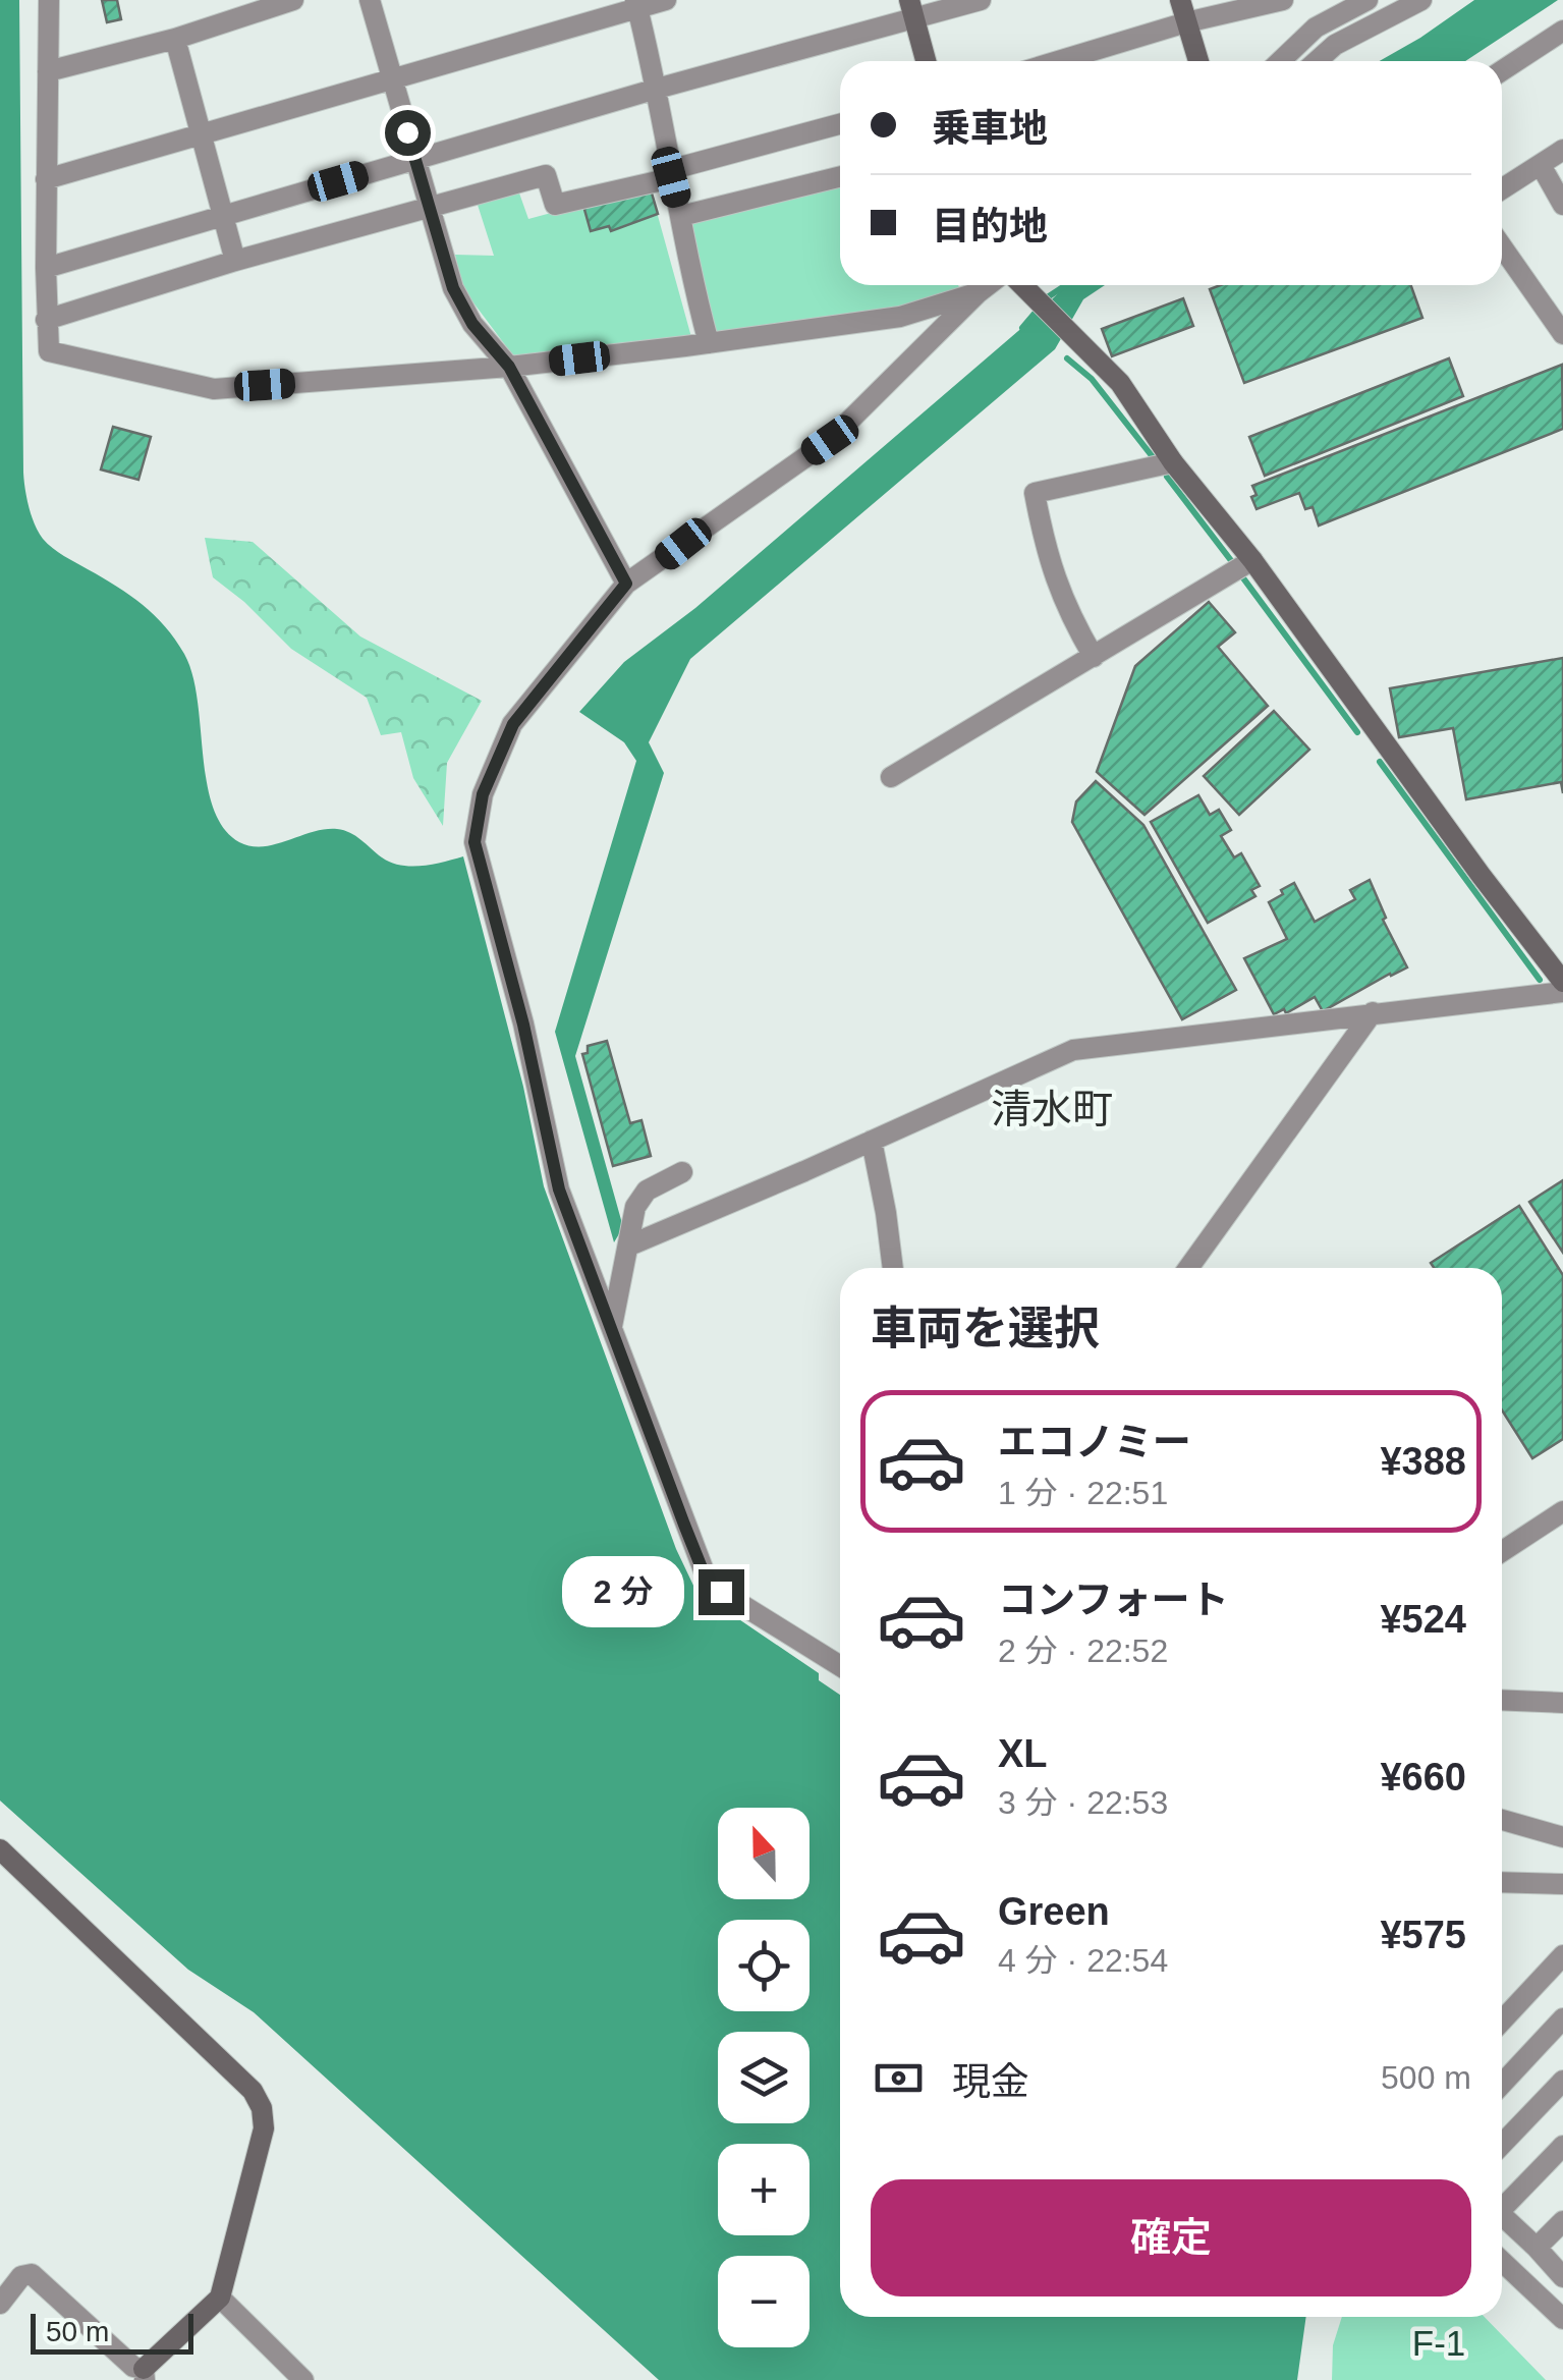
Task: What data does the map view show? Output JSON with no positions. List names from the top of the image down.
{
  "districts": ["清水町"],
  "parks": ["F-1"],
  "scale_bar": "50 m",
  "north": "top",
  "page": {
    "banner": ["乗車地", "目的地"],
    "heading": "車両を選択",
    "list": [
      {
        "name": "エコノミー",
        "note": "1 分 · 22:51",
        "value": "¥388"
      },
      {
        "name": "コンフォート",
        "note": "2 分 · 22:52",
        "value": "¥524"
      },
      {
        "name": "XL",
        "note": "3 分 · 22:53",
        "value": "¥660"
      },
      {
        "name": "Green",
        "note": "4 分 · 22:54",
        "value": "¥575"
      }
    ],
    "bubble": "2 分",
    "map_buttons": ["+", "−"],
    "pay": ["現金", "500 m"],
    "buttons": "確定",
    "scale": "50 m"
  }
}
